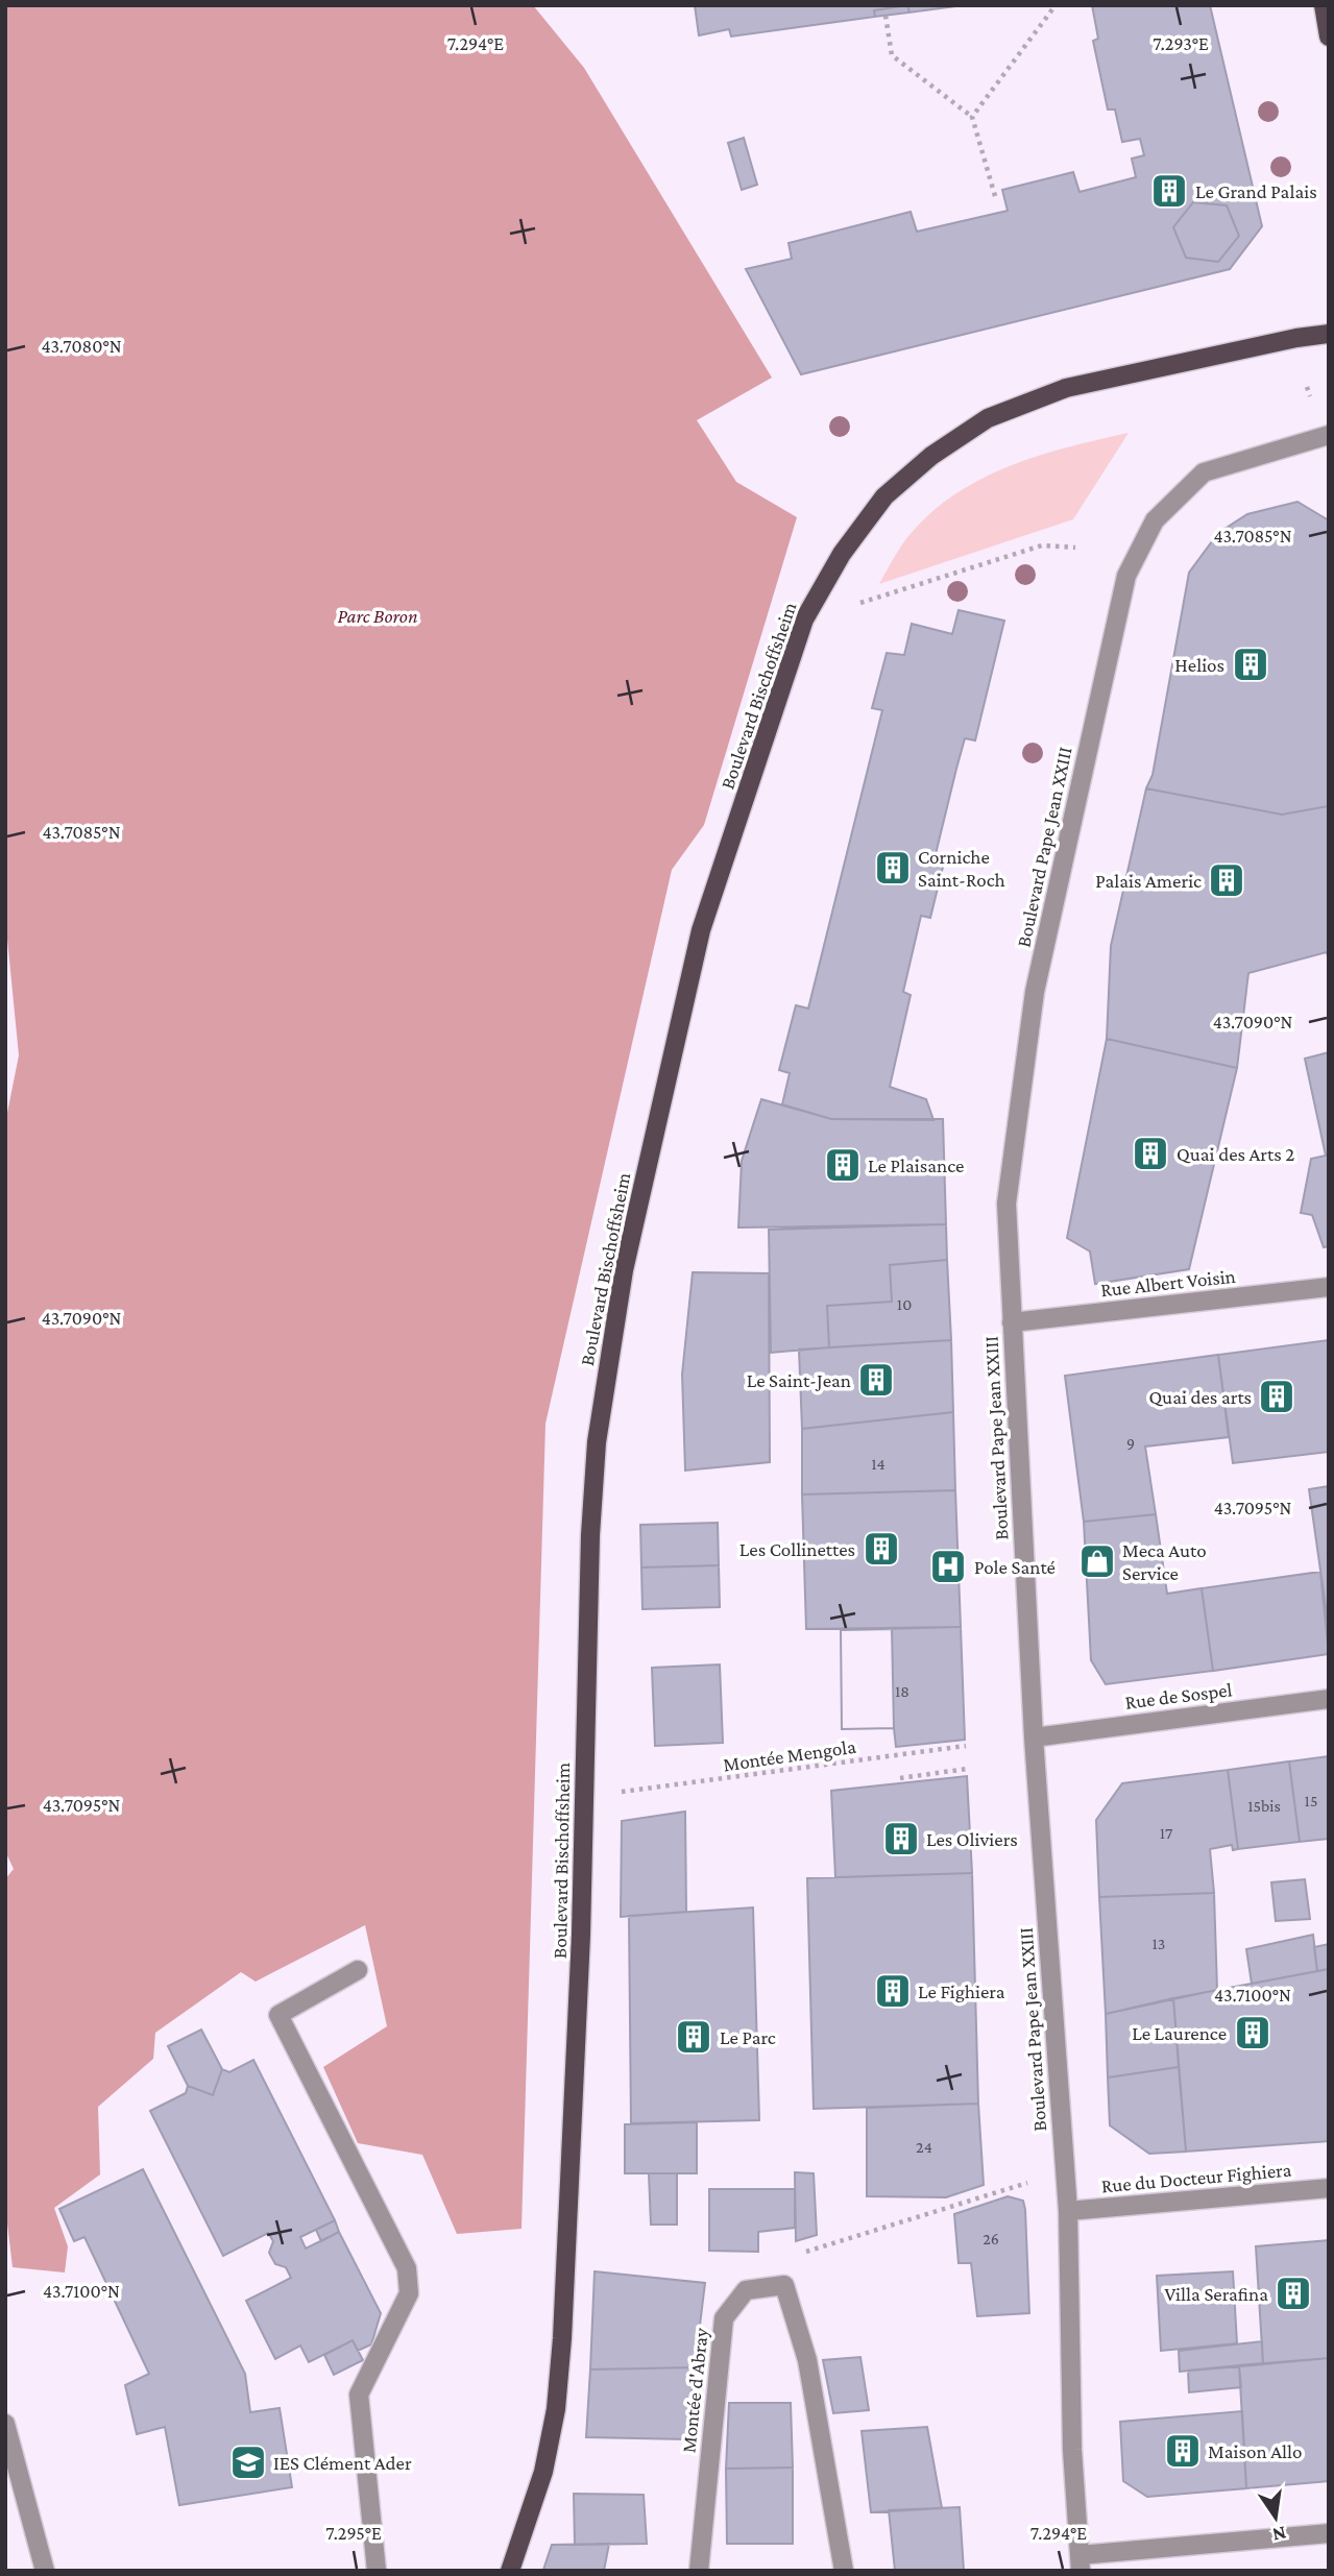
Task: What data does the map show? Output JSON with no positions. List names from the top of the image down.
{
  "streets": {
    "main road": ["Boulevard Bischoffsheim"],
    "street": [
      "Boulevard Pape Jean XXIII",
      "Rue Albert Voisin",
      "Rue de Sospel",
      "Rue du Docteur Fighiera",
      "Montée d'Abray"
    ],
    "path": ["Montée Mengola"]
  },
  "crossings": [
    ["Boulevard Pape Jean XXIII", "Rue Albert Voisin"],
    ["Boulevard Pape Jean XXIII", "Rue de Sospel"],
    ["Boulevard Pape Jean XXIII", "Rue du Docteur Fighiera"]
  ],
  "parks": ["Parc Boron"],
  "places": {
    "building": [
      "Le Grand Palais",
      "Helios",
      "Corniche Saint-Roch",
      "Palais Americ",
      "Quai des Arts 2",
      "Le Plaisance",
      "Le Saint-Jean",
      "Quai des arts",
      "Les Collinettes",
      "Les Oliviers",
      "Le Fighiera",
      "Le Laurence",
      "Le Parc",
      "Villa Serafina",
      "Maison Allo"
    ],
    "shop": ["Meca Auto Service"],
    "hospital": ["Pole Santé"],
    "school or university": ["IES Clément Ader"]
  },
  "house_numbers": [
    "10",
    "9",
    "14",
    "18",
    "15",
    "15bis",
    "17",
    "13",
    "24",
    "26"
  ],
  "north": "bottom",
  "coordinates": [
    "7.294°E",
    "7.293°E",
    "43.7080°N",
    "43.7085°N",
    "43.7090°N",
    "43.7095°N",
    "43.7100°N",
    "7.295°E"
  ]
}
